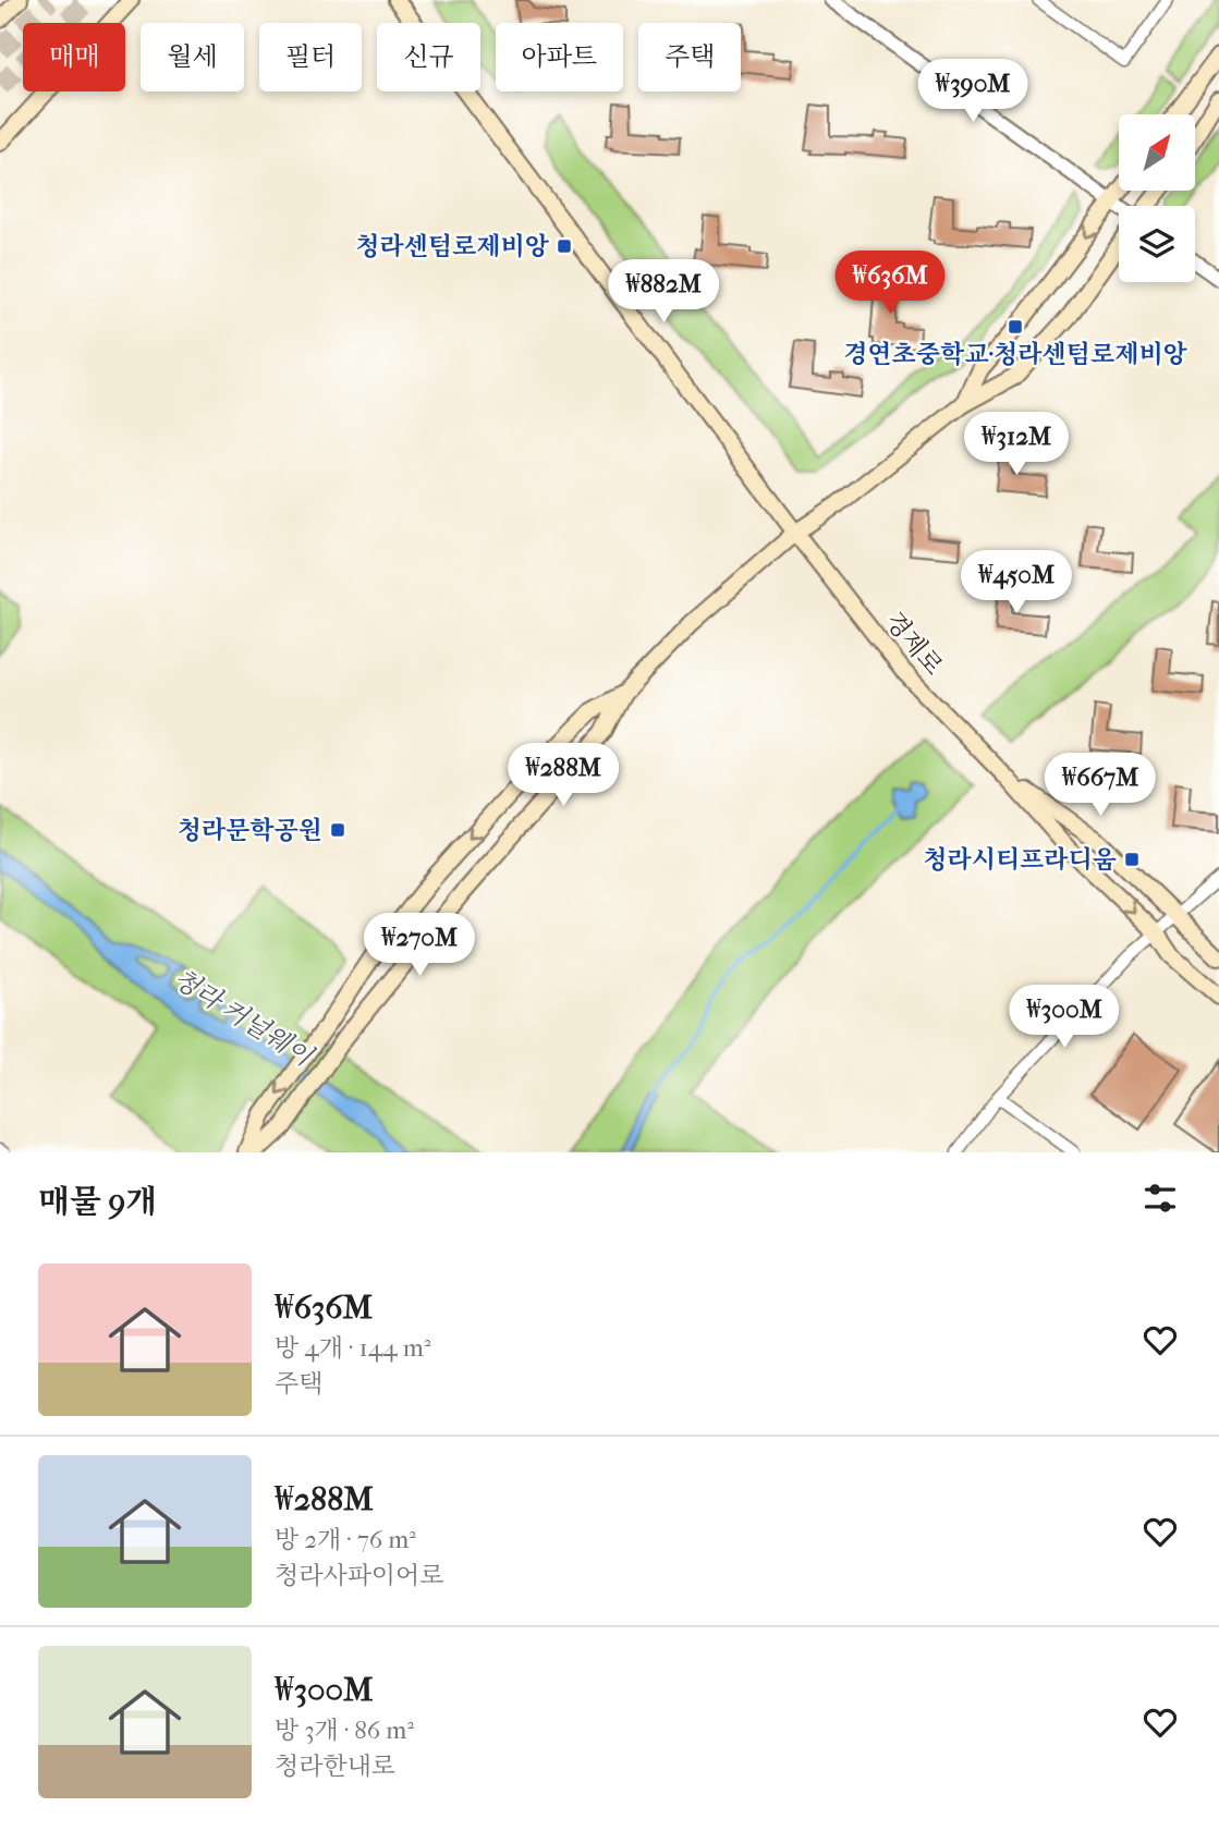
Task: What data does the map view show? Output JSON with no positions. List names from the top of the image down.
{
  "streets": {
    "main road": ["경제로"]
  },
  "water": ["청라 커널웨이"],
  "places": {
    "transit": [
      "청라센텀로제비앙",
      "경연초중학교·청라센텀로제비앙",
      "청라문학공원",
      "청라시티프라디움"
    ]
  },
  "north": "top right",
  "page": {
    "chip": [
      "매매",
      "월세",
      "필터",
      "신규",
      "아파트",
      "주택"
    ],
    "price": [
      "₩390M",
      "₩636M",
      "₩882M",
      "₩312M",
      "₩450M",
      "₩288M",
      "₩667M",
      "₩270M",
      "₩300M"
    ],
    "heading": "매물 9개",
    "list": [
      {
        "name": "₩636M",
        "note": "방 4개 · 144 m² · 주택"
      },
      {
        "name": "₩288M",
        "note": "방 2개 · 76 m² · 청라사파이어로"
      },
      {
        "name": "₩300M",
        "note": "방 3개 · 86 m² · 청라한내로"
      }
    ]
  }
}
